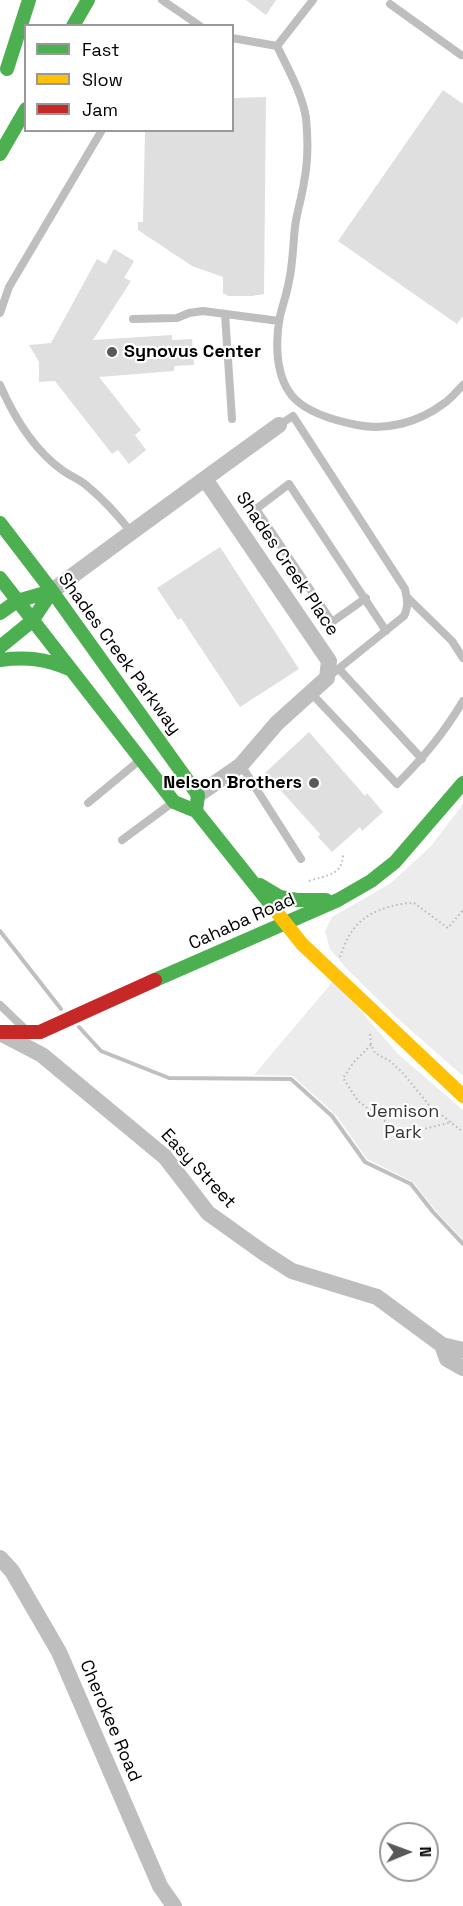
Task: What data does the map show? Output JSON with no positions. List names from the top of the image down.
{
  "streets": {
    "main road": ["Shades Creek Parkway", "Cahaba Road"],
    "street": ["Shades Creek Place", "Easy Street", "Cherokee Road"]
  },
  "crossings": [
    ["Shades Creek Parkway", "Cahaba Road"],
    ["Cahaba Road", "Easy Street"]
  ],
  "parks": ["Jemison Park"],
  "places": ["Synovus Center", "Nelson Brothers"],
  "legend": ["Fast", "Slow", "Jam"],
  "north": "right"
}
